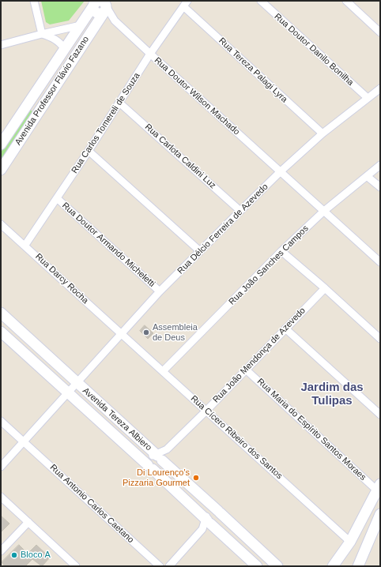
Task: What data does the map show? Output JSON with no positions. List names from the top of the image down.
{
  "streets": {
    "street": [
      "Rua Doutor Danilo Bonilha",
      "Rua Tereza Palagi Lyra",
      "Avenida Professor Flávio Fazano",
      "Rua Doutor Wilson Machado",
      "Rua Carlos Tomereli de Souza",
      "Rua Carlota Caldini Luz",
      "Rua Délcio Ferreira de Azevedo",
      "Rua Doutor Armando Micheletti",
      "Rua João Sanches Campos",
      "Rua Darcy Rocha",
      "Rua João Mendonça de Azevedo",
      "Avenida Tereza Albiero",
      "Rua Maria do Espírito Santos Moraes",
      "Rua Cícero Ribeiro dos Santos",
      "Rua Antonio Carlos Caetano"
    ]
  },
  "crossings": [
    ["Rua Doutor Danilo Bonilha", "Rua Délcio Ferreira de Azevedo"],
    ["Rua Tereza Palagi Lyra", "Rua Carlos Tomereli de Souza"],
    ["Rua Tereza Palagi Lyra", "Rua Délcio Ferreira de Azevedo"],
    ["Avenida Professor Flávio Fazano", "Rua Doutor Wilson Machado"],
    ["Rua Doutor Wilson Machado", "Rua Carlos Tomereli de Souza"],
    ["Rua Doutor Wilson Machado", "Rua Délcio Ferreira de Azevedo"],
    ["Rua Doutor Wilson Machado", "Rua João Sanches Campos"],
    ["Rua Carlos Tomereli de Souza", "Rua Carlota Caldini Luz"],
    ["Rua Carlos Tomereli de Souza", "Rua Doutor Armando Micheletti"],
    ["Rua Carlos Tomereli de Souza", "Rua Darcy Rocha"],
    ["Rua Carlota Caldini Luz", "Rua Délcio Ferreira de Azevedo"],
    ["Rua Délcio Ferreira de Azevedo", "Rua Doutor Armando Micheletti"],
    ["Rua Délcio Ferreira de Azevedo", "Rua Darcy Rocha"],
    ["Rua Délcio Ferreira de Azevedo", "Avenida Tereza Albiero"],
    ["Rua Délcio Ferreira de Azevedo", "Rua Cícero Ribeiro dos Santos"],
    ["Rua Délcio Ferreira de Azevedo", "Rua Antonio Carlos Caetano"],
    ["Rua João Sanches Campos", "Rua Cícero Ribeiro dos Santos"],
    ["Rua Darcy Rocha", "Rua Cícero Ribeiro dos Santos"],
    ["Rua João Mendonça de Azevedo", "Avenida Tereza Albiero"],
    ["Rua João Mendonça de Azevedo", "Rua Maria do Espírito Santos Moraes"],
    ["Rua João Mendonça de Azevedo", "Rua Cícero Ribeiro dos Santos"]
  ],
  "districts": ["Jardim das Tulipas"],
  "places": ["Assembleia de Deus", "Di Lourenço's Pizzaria Gourmet", "Bloco A"]
}
